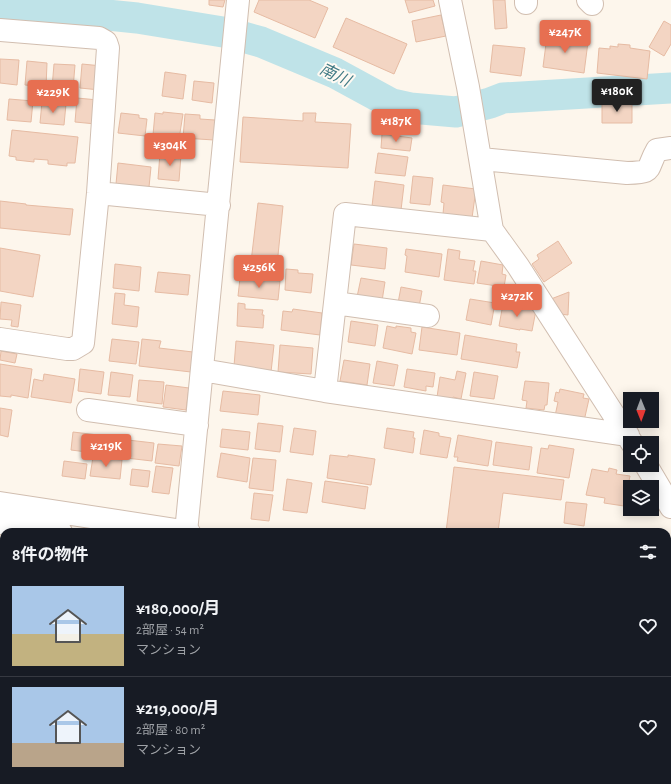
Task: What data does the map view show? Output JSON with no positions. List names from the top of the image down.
{
  "water": ["南川"],
  "north": "bottom",
  "page": {
    "price": [
      "¥247K",
      "¥180K",
      "¥229K",
      "¥187K",
      "¥304K",
      "¥256K",
      "¥272K",
      "¥219K"
    ],
    "heading": "8件の物件",
    "list": [
      {
        "name": "¥180,000/月",
        "note": "2部屋 · 54 m² · マンション"
      },
      {
        "name": "¥219,000/月",
        "note": "2部屋 · 80 m² · マンション"
      }
    ]
  }
}
